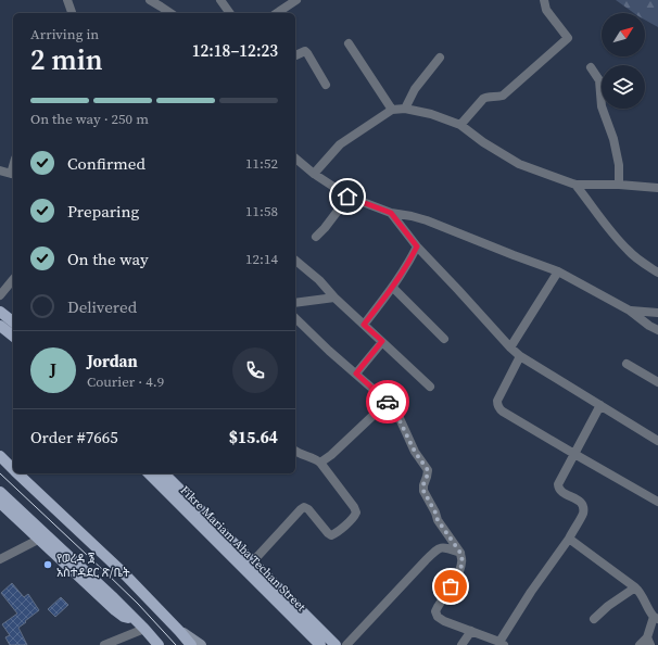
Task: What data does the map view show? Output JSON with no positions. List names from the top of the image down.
{
  "streets": {
    "main road": ["Fikre Mariam Aba Techan Street"]
  },
  "places": ["የወረዳ ፮ አስተዳደር ጽ/ቤት"],
  "north": "top right",
  "page": {
    "heading": ["2 min", "Arriving in", "12:18–12:23"],
    "panel": [
      "Jordan",
      "Courier · 4.9",
      "Order #7665",
      "$15.64"
    ],
    "bar": "On the way · 250 m",
    "list": [
      ["Confirmed", "11:52"],
      ["Preparing", "11:58"],
      ["On the way", "12:14"],
      "Delivered"
    ],
    "round": "J"
  }
}
